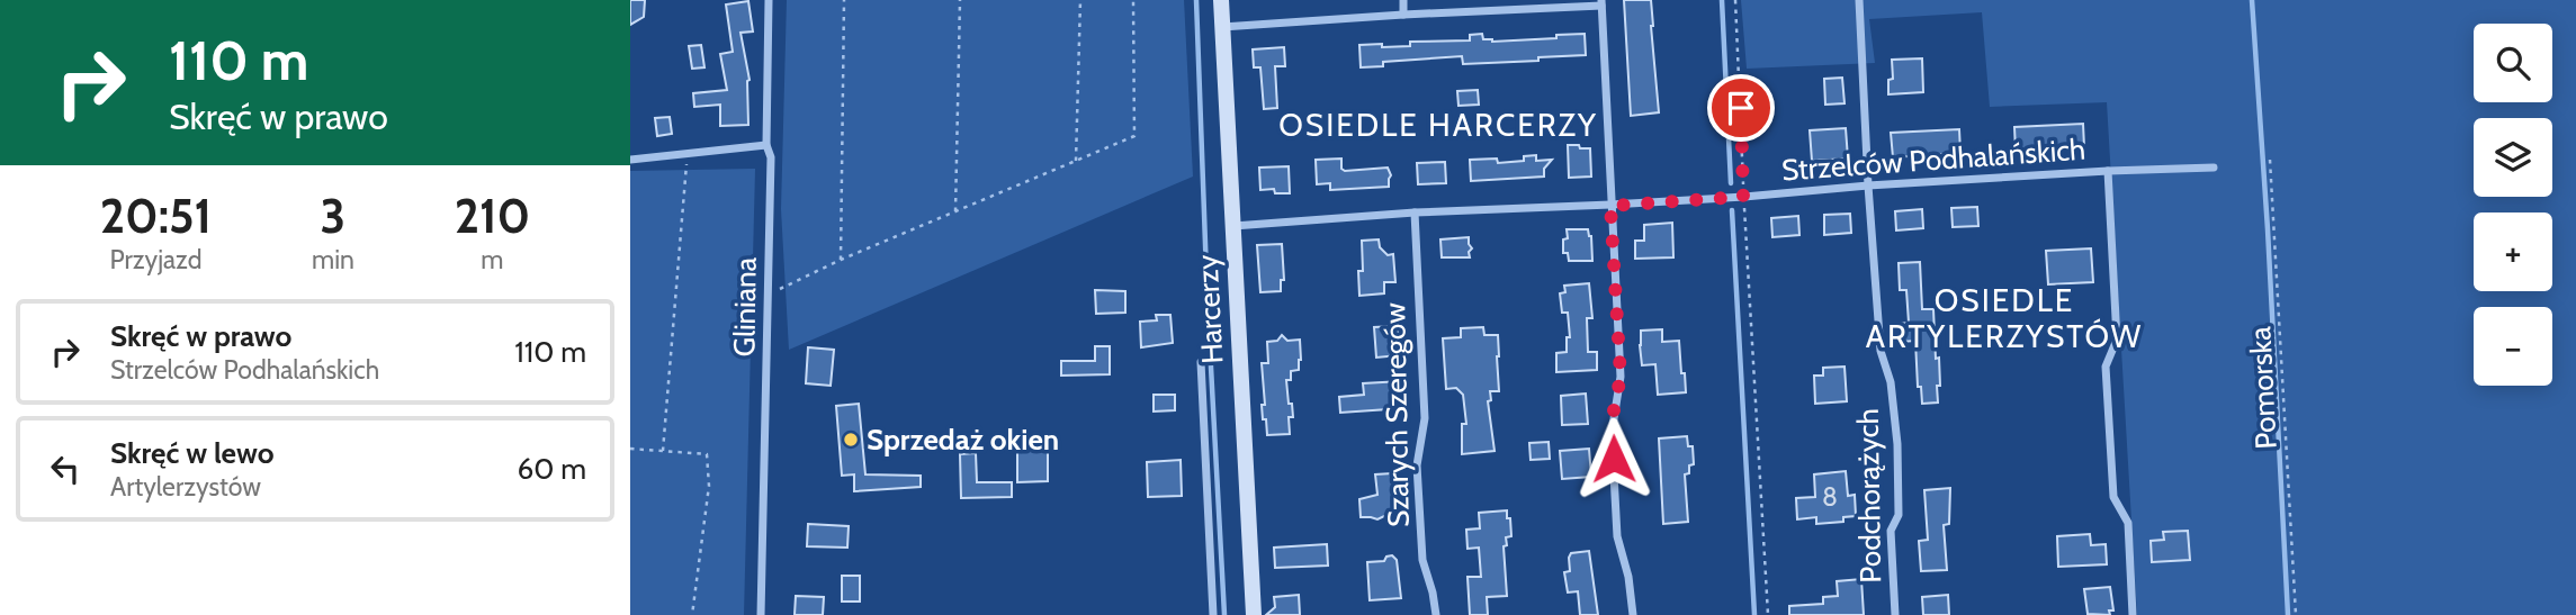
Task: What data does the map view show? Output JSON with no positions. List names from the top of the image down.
{
  "streets": {
    "street": [
      "Strzelców Podhalańskich",
      "Gliniana",
      "Harcerzy",
      "Szarych Szeregów",
      "Podchorążych"
    ],
    "path": ["Pomorska"]
  },
  "crossings": [
    ["Strzelców Podhalańskich", "Harcerzy"],
    ["Strzelców Podhalańskich", "Szarych Szeregów"],
    ["Strzelców Podhalańskich", "Podchorążych"]
  ],
  "districts": ["OSIEDLE HARCERZY", "OSIEDLE ARTYLERZYSTÓW"],
  "places": ["Sprzedaż okien"],
  "house_numbers": ["8"],
  "page": {
    "turn": ["110 m", "Skręć w prawo"],
    "map_buttons": ["+", "−"],
    "eta": [
      "20:51",
      "Przyjazd",
      "3",
      "min",
      "210",
      "m"
    ],
    "list": [
      {
        "name": "Skręć w prawo",
        "note": "Strzelców Podhalańskich",
        "value": "110 m"
      },
      {
        "name": "Skręć w lewo",
        "note": "Artylerzystów",
        "value": "60 m"
      }
    ]
  }
}
